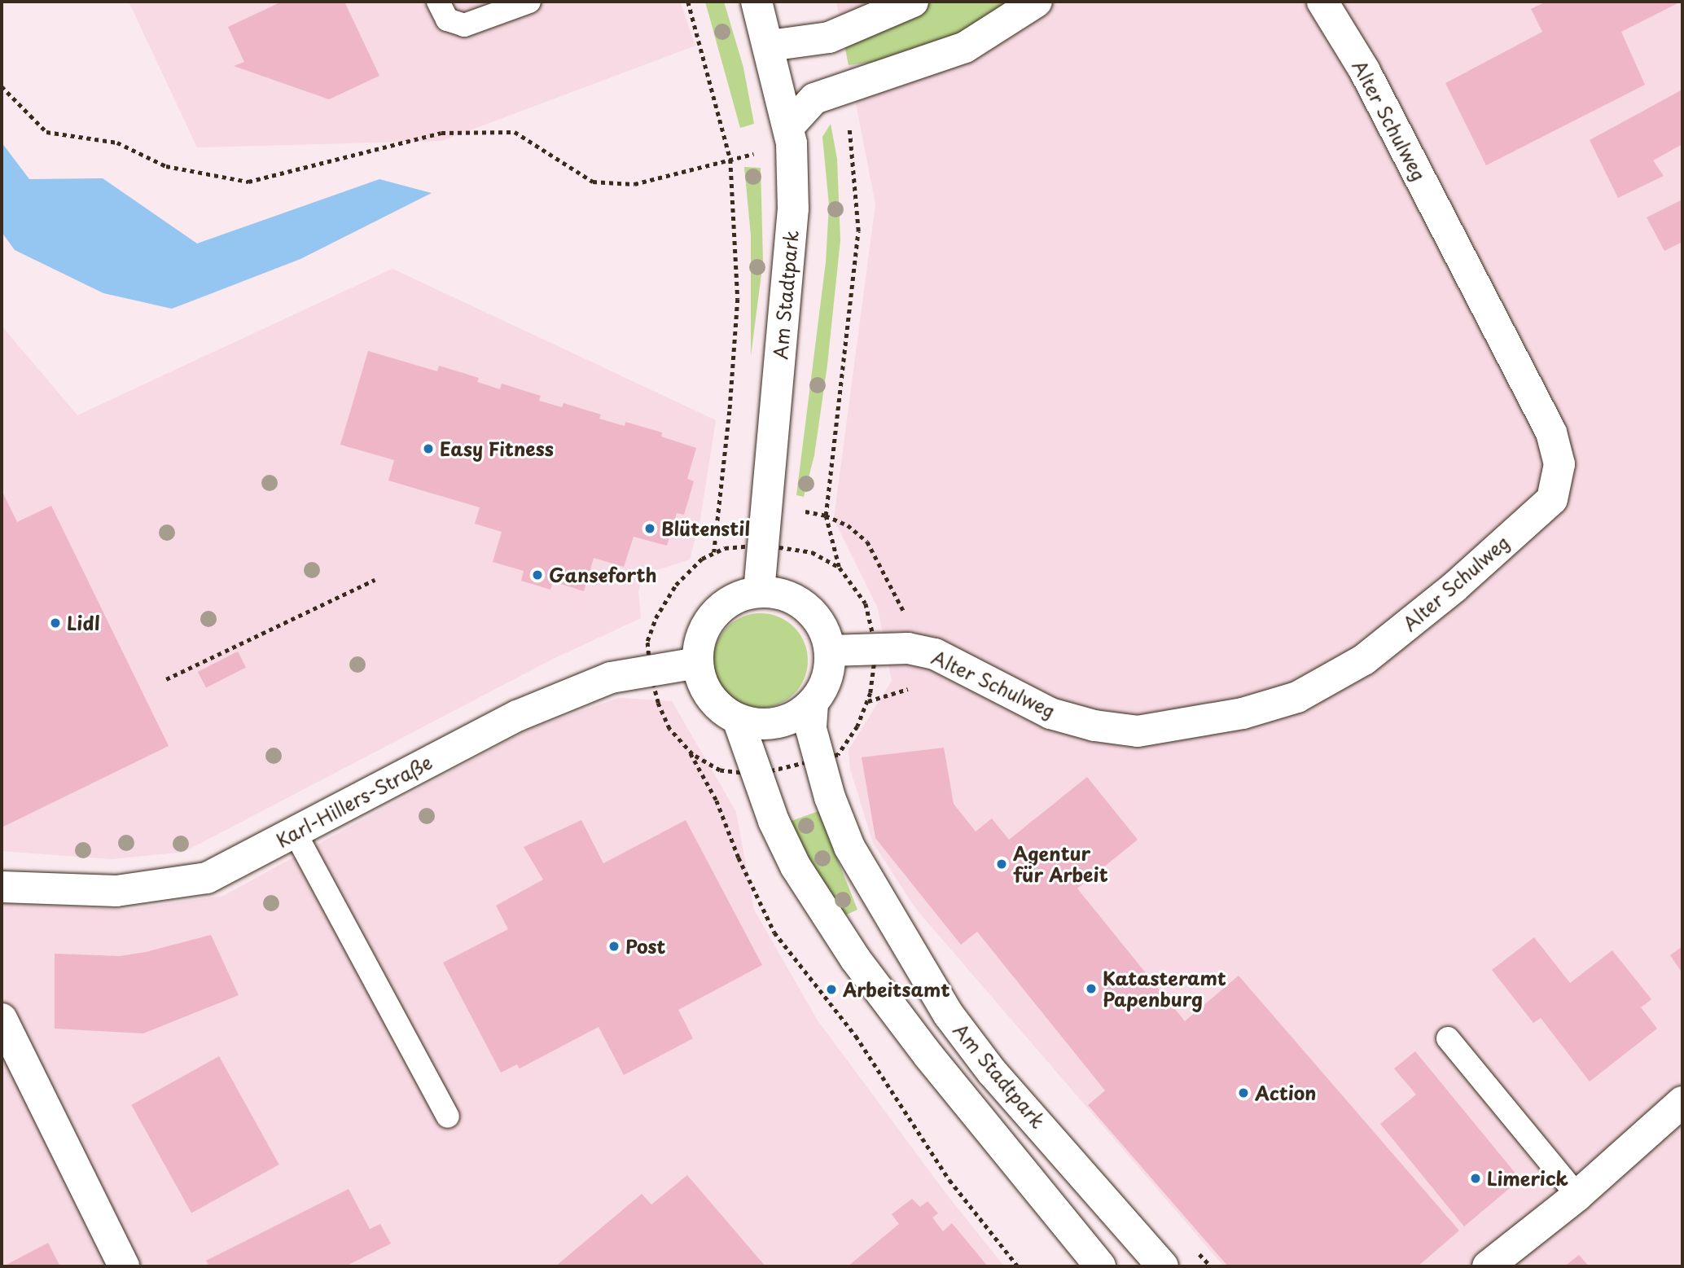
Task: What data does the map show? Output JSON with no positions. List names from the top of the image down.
{
  "streets": {
    "street": ["Alter Schulweg", "Am Stadtpark", "Karl-Hillers-Straße"]
  },
  "crossings": [
    ["Alter Schulweg", "Am Stadtpark"],
    ["Alter Schulweg", "Karl-Hillers-Straße"],
    ["Am Stadtpark", "Karl-Hillers-Straße"]
  ],
  "places": [
    "Easy Fitness",
    "Blütenstil",
    "Ganseforth",
    "Lidl",
    "Agentur für Arbeit",
    "Post",
    "Katasteramt Papenburg",
    "Arbeitsamt",
    "Action",
    "Limerick"
  ]
}
